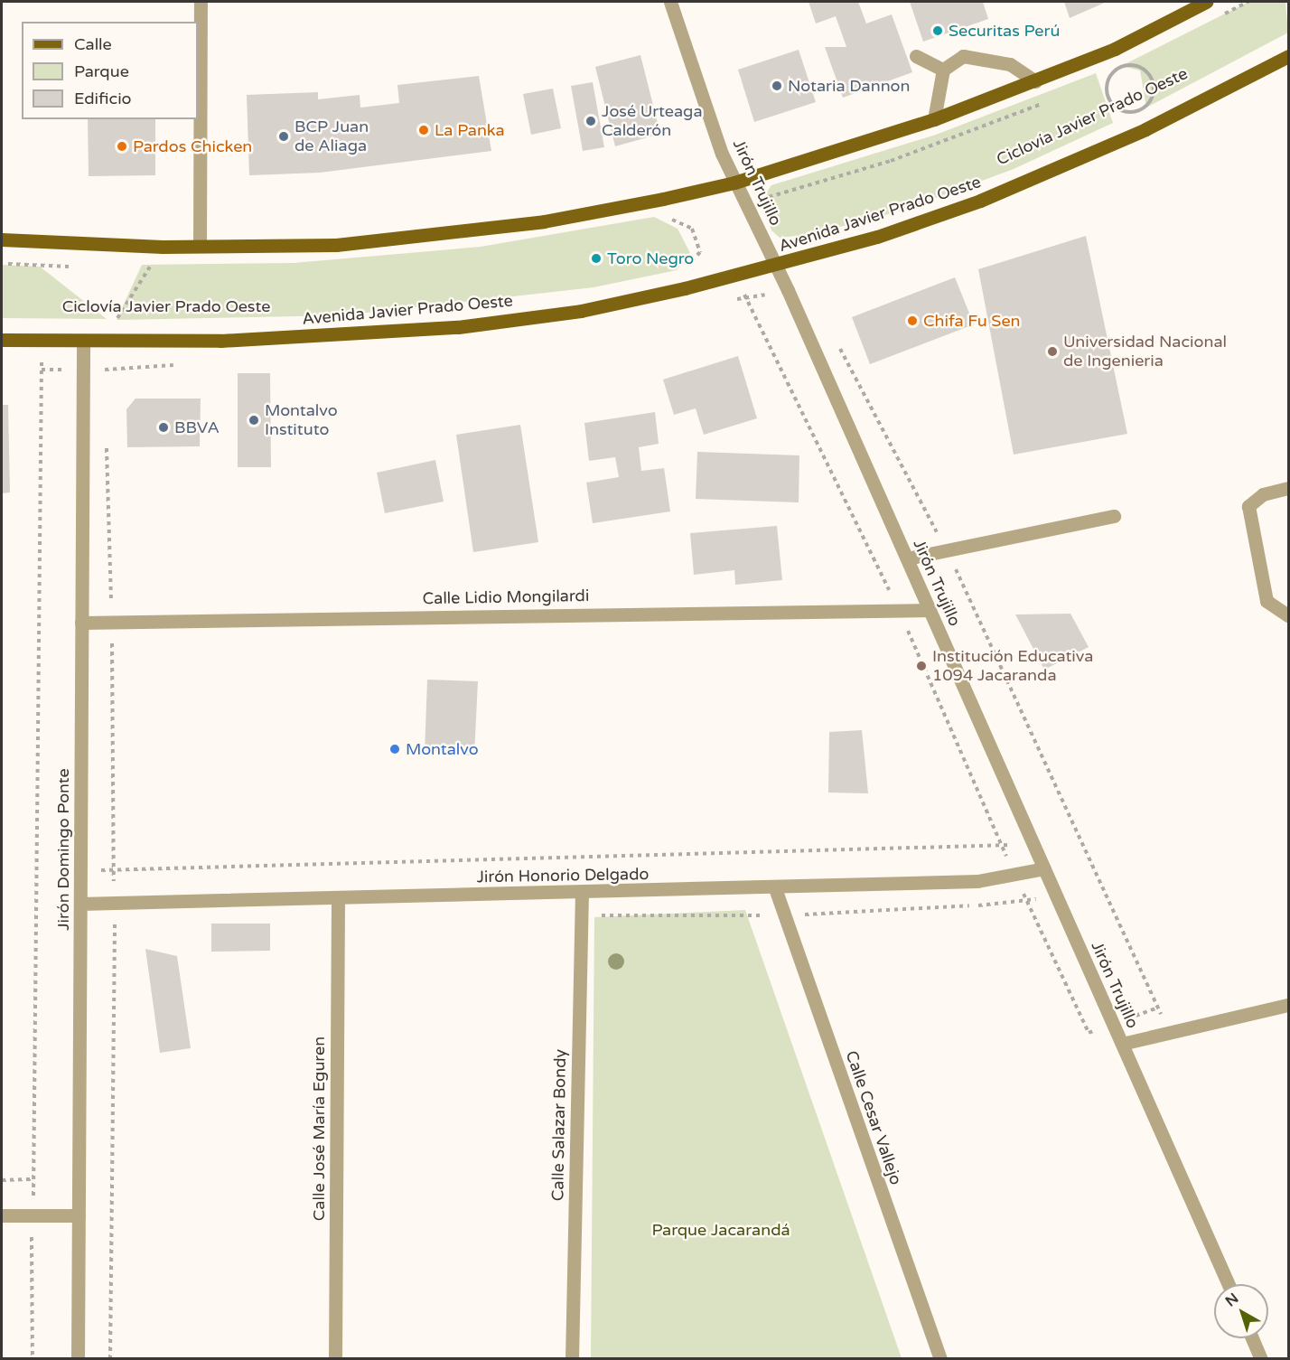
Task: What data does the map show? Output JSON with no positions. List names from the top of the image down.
{
  "streets": {
    "main road": ["Avenida Javier Prado Oeste"],
    "street": [
      "Jirón Trujillo",
      "Calle Lidio Mongilardi",
      "Jirón Domingo Ponte",
      "Jirón Honorio Delgado",
      "Calle Cesar Vallejo",
      "Calle Salazar Bondy",
      "Calle José María Eguren"
    ],
    "path": ["Ciclovía Javier Prado Oeste"]
  },
  "crossings": [
    ["Jirón Trujillo", "Avenida Javier Prado Oeste"],
    ["Jirón Trujillo", "Calle Lidio Mongilardi"],
    ["Jirón Trujillo", "Jirón Honorio Delgado"],
    ["Avenida Javier Prado Oeste", "Jirón Domingo Ponte"],
    ["Calle Lidio Mongilardi", "Jirón Domingo Ponte"],
    ["Jirón Domingo Ponte", "Jirón Honorio Delgado"],
    ["Jirón Honorio Delgado", "Calle Cesar Vallejo"],
    ["Jirón Honorio Delgado", "Calle Salazar Bondy"],
    ["Jirón Honorio Delgado", "Calle José María Eguren"]
  ],
  "parks": ["Parque Jacarandá"],
  "places": [
    "Securitas Perú",
    "Notaria Dannon",
    "José Urteaga Calderón",
    "La Panka",
    "BCP Juan de Aliaga",
    "Pardos Chicken",
    "Toro Negro",
    "Chifa Fu Sen",
    "Universidad Nacional de Ingenieria",
    "Montalvo Instituto",
    "BBVA",
    "Institución Educativa 1094 Jacaranda",
    "Montalvo"
  ],
  "legend": ["Calle", "Parque", "Edificio"],
  "north": "top left"
}
